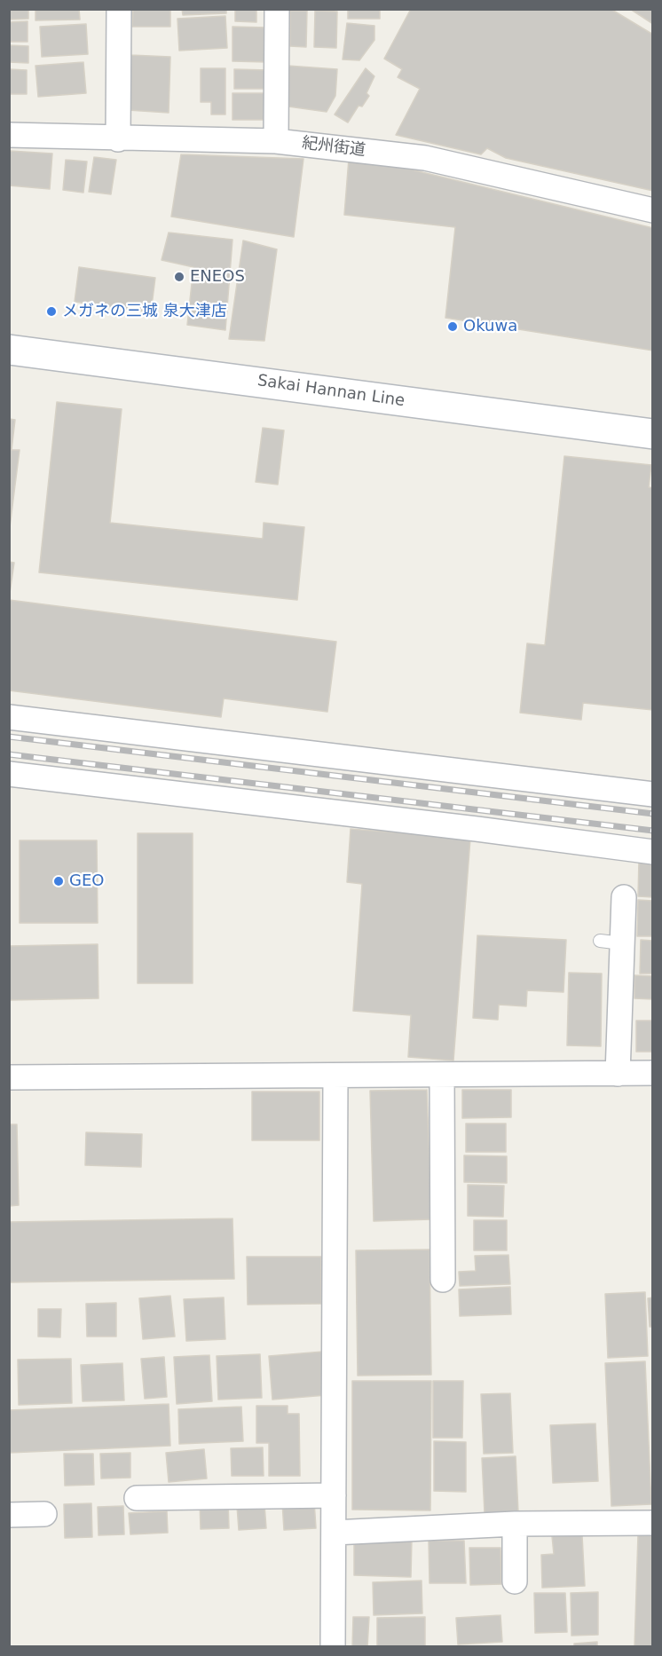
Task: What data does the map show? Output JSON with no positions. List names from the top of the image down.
{
  "streets": {
    "main road": ["Sakai Hannan Line"],
    "street": ["紀州街道"]
  },
  "places": [
    "ENEOS",
    "メガネの三城 泉大津店",
    "Okuwa",
    "GEO"
  ]
}
